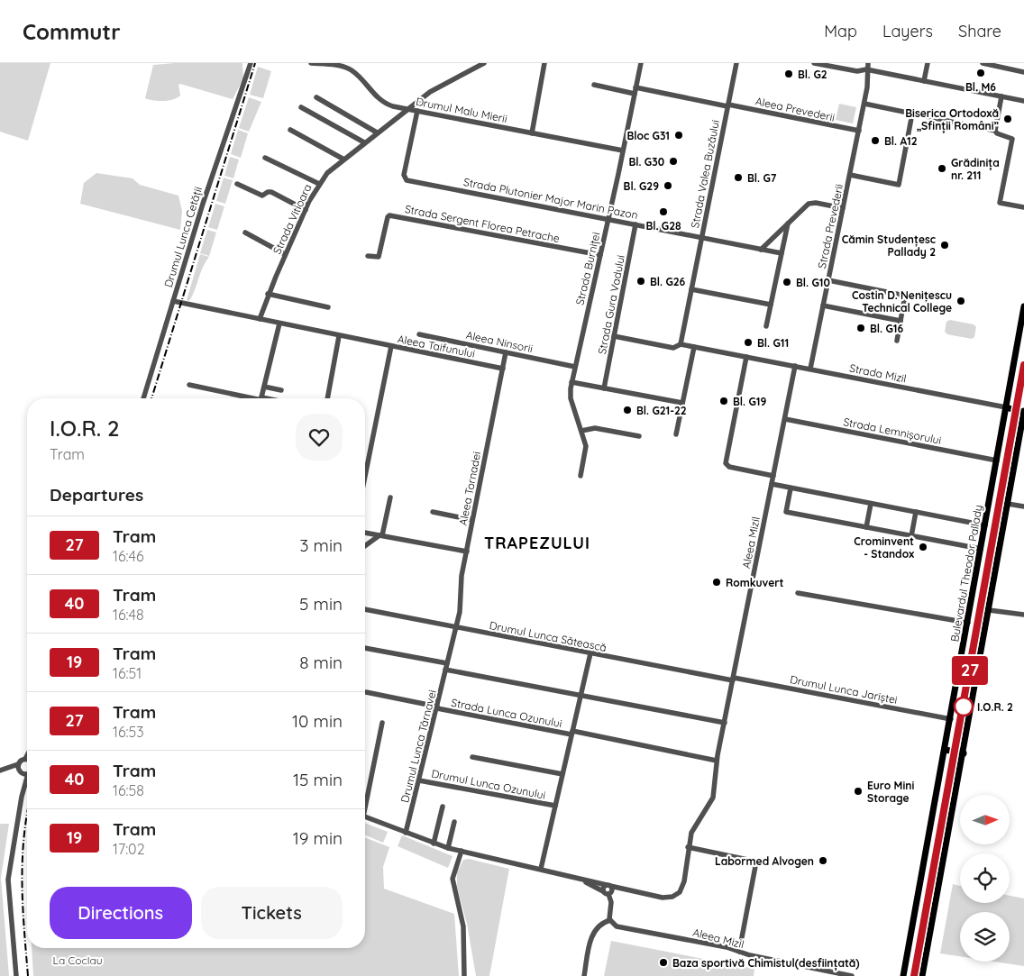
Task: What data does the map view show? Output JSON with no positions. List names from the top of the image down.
{
  "streets": {
    "main road": ["Bulevardul Theodor Pallady"],
    "street": [
      "Aleea Prevederii",
      "Drumul Malu Mierii",
      "Strada Valea Buzăului",
      "Strada Plutonier Major Marin Pazon",
      "Strada Vitioara",
      "Strada Sergent Florea Petrache",
      "Strada Prevederii",
      "Drumul Lunca Cetății",
      "Strada Burniței",
      "Strada Gura Vadului",
      "Aleea Ninsorii",
      "Aleea Taifunului",
      "Strada Mizil",
      "Strada Lemnișorului",
      "Aleea Tornadei",
      "Aleea Mizil",
      "Drumul Lunca Sătească",
      "Drumul Lunca Jariștei",
      "Strada Lunca Ozunului",
      "Drumul Lunca Târnavei",
      "Drumul Lunca Ozunului"
    ]
  },
  "crossings": [
    ["Aleea Prevederii", "Strada Valea Buzăului"],
    ["Aleea Prevederii", "Strada Prevederii"],
    ["Aleea Prevederii", "Strada Burniței"],
    ["Drumul Malu Mierii", "Strada Plutonier Major Marin Pazon"],
    ["Drumul Malu Mierii", "Strada Vitioara"],
    ["Drumul Malu Mierii", "Strada Burniței"],
    ["Strada Valea Buzăului", "Strada Plutonier Major Marin Pazon"],
    ["Strada Valea Buzăului", "Strada Mizil"],
    ["Strada Plutonier Major Marin Pazon", "Strada Burniței"],
    ["Strada Plutonier Major Marin Pazon", "Strada Gura Vadului"],
    ["Strada Sergent Florea Petrache", "Strada Burniței"],
    ["Strada Prevederii", "Strada Mizil"],
    ["Strada Burniței", "Aleea Ninsorii"],
    ["Strada Gura Vadului", "Strada Mizil"],
    ["Aleea Ninsorii", "Aleea Tornadei"],
    ["Aleea Taifunului", "Aleea Tornadei"],
    ["Strada Mizil", "Aleea Mizil"],
    ["Strada Mizil", "Bulevardul Theodor Pallady"],
    ["Strada Lemnișorului", "Aleea Mizil"],
    ["Strada Lemnișorului", "Bulevardul Theodor Pallady"],
    ["Aleea Tornadei", "Drumul Lunca Sătească"],
    ["Aleea Tornadei", "Drumul Lunca Târnavei"],
    ["Aleea Mizil", "Drumul Lunca Sătească"],
    ["Aleea Mizil", "Drumul Lunca Jariștei"],
    ["Aleea Mizil", "Strada Lunca Ozunului"],
    ["Bulevardul Theodor Pallady", "Drumul Lunca Jariștei"],
    ["Drumul Lunca Sătească", "Drumul Lunca Jariștei"],
    ["Drumul Lunca Sătească", "Drumul Lunca Târnavei"],
    ["Drumul Lunca Sătească", "Drumul Lunca Ozunului"],
    ["Strada Lunca Ozunului", "Drumul Lunca Târnavei"],
    ["Strada Lunca Ozunului", "Drumul Lunca Ozunului"],
    ["Drumul Lunca Târnavei", "Drumul Lunca Ozunului"]
  ],
  "districts": ["TRAPEZULUI"],
  "parks": ["La Coclau"],
  "places": [
    "Bl. M6",
    "Bl. G2",
    "Biserica Ortodoxă „Sfinții Români”",
    "Bloc G31",
    "Bl. A12",
    "Bl. G30",
    "Grădinița nr. 211",
    "Bl. G7",
    "Bl. G29",
    "Bl. G28",
    "Cămin Studențesc Pallady 2",
    "Bl. G26",
    "Bl. G10",
    "Costin D. Nenițescu Technical College",
    "Bl. G16",
    "Bl. G11",
    "Bl. G19",
    "Bl. G21-22",
    "Crominvent - Standox",
    "Romkuvert",
    "I.O.R. 2",
    "Euro Mini Storage",
    "Labormed Alvogen",
    "Baza sportivă Chimistul(desființată)"
  ],
  "lines": ["tram line 27"],
  "north": "right",
  "page": {
    "header": "Commutr",
    "nav": ["Map", "Layers", "Share"],
    "on_map": "27",
    "heading": [
      ["I.O.R. 2", "Tram"],
      "Departures"
    ],
    "list": [
      {
        "mark": "27",
        "name": "Tram",
        "note": "16:46",
        "value": "3 min"
      },
      {
        "mark": "40",
        "name": "Tram",
        "note": "16:48",
        "value": "5 min"
      },
      {
        "mark": "19",
        "name": "Tram",
        "note": "16:51",
        "value": "8 min"
      },
      {
        "mark": "27",
        "name": "Tram",
        "note": "16:53",
        "value": "10 min"
      },
      {
        "mark": "40",
        "name": "Tram",
        "note": "16:58",
        "value": "15 min"
      },
      {
        "mark": "19",
        "name": "Tram",
        "note": "17:02",
        "value": "19 min"
      }
    ],
    "buttons": ["Directions", "Tickets"]
  }
}
